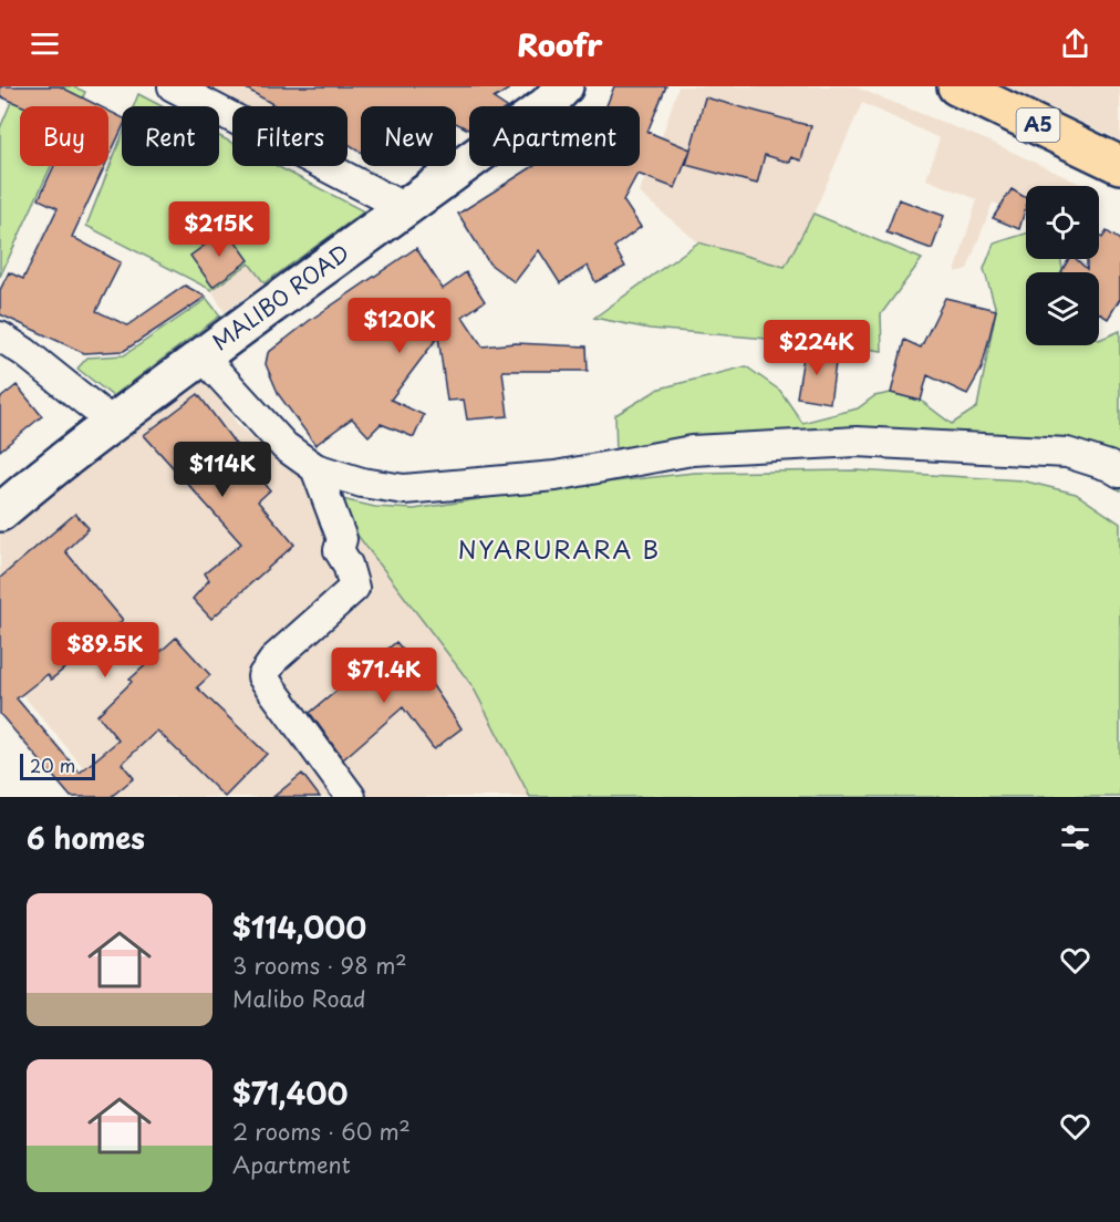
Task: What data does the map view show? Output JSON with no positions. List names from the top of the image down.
{
  "streets": {
    "highway": ["A5"],
    "street": ["MALIBO ROAD"]
  },
  "districts": ["NYARURARA B"],
  "scale_bar": "20 m",
  "page": {
    "header": "Roofr",
    "chip": [
      "Buy",
      "Rent",
      "Filters",
      "New",
      "Apartment"
    ],
    "price": [
      "$215K",
      "$120K",
      "$224K",
      "$114K",
      "$89.5K",
      "$71.4K"
    ],
    "scale": "20 m",
    "heading": "6 homes",
    "list": [
      {
        "name": "$114,000",
        "note": "3 rooms · 98 m² · Malibo Road"
      },
      {
        "name": "$71,400",
        "note": "2 rooms · 60 m² · Apartment"
      }
    ]
  }
}
